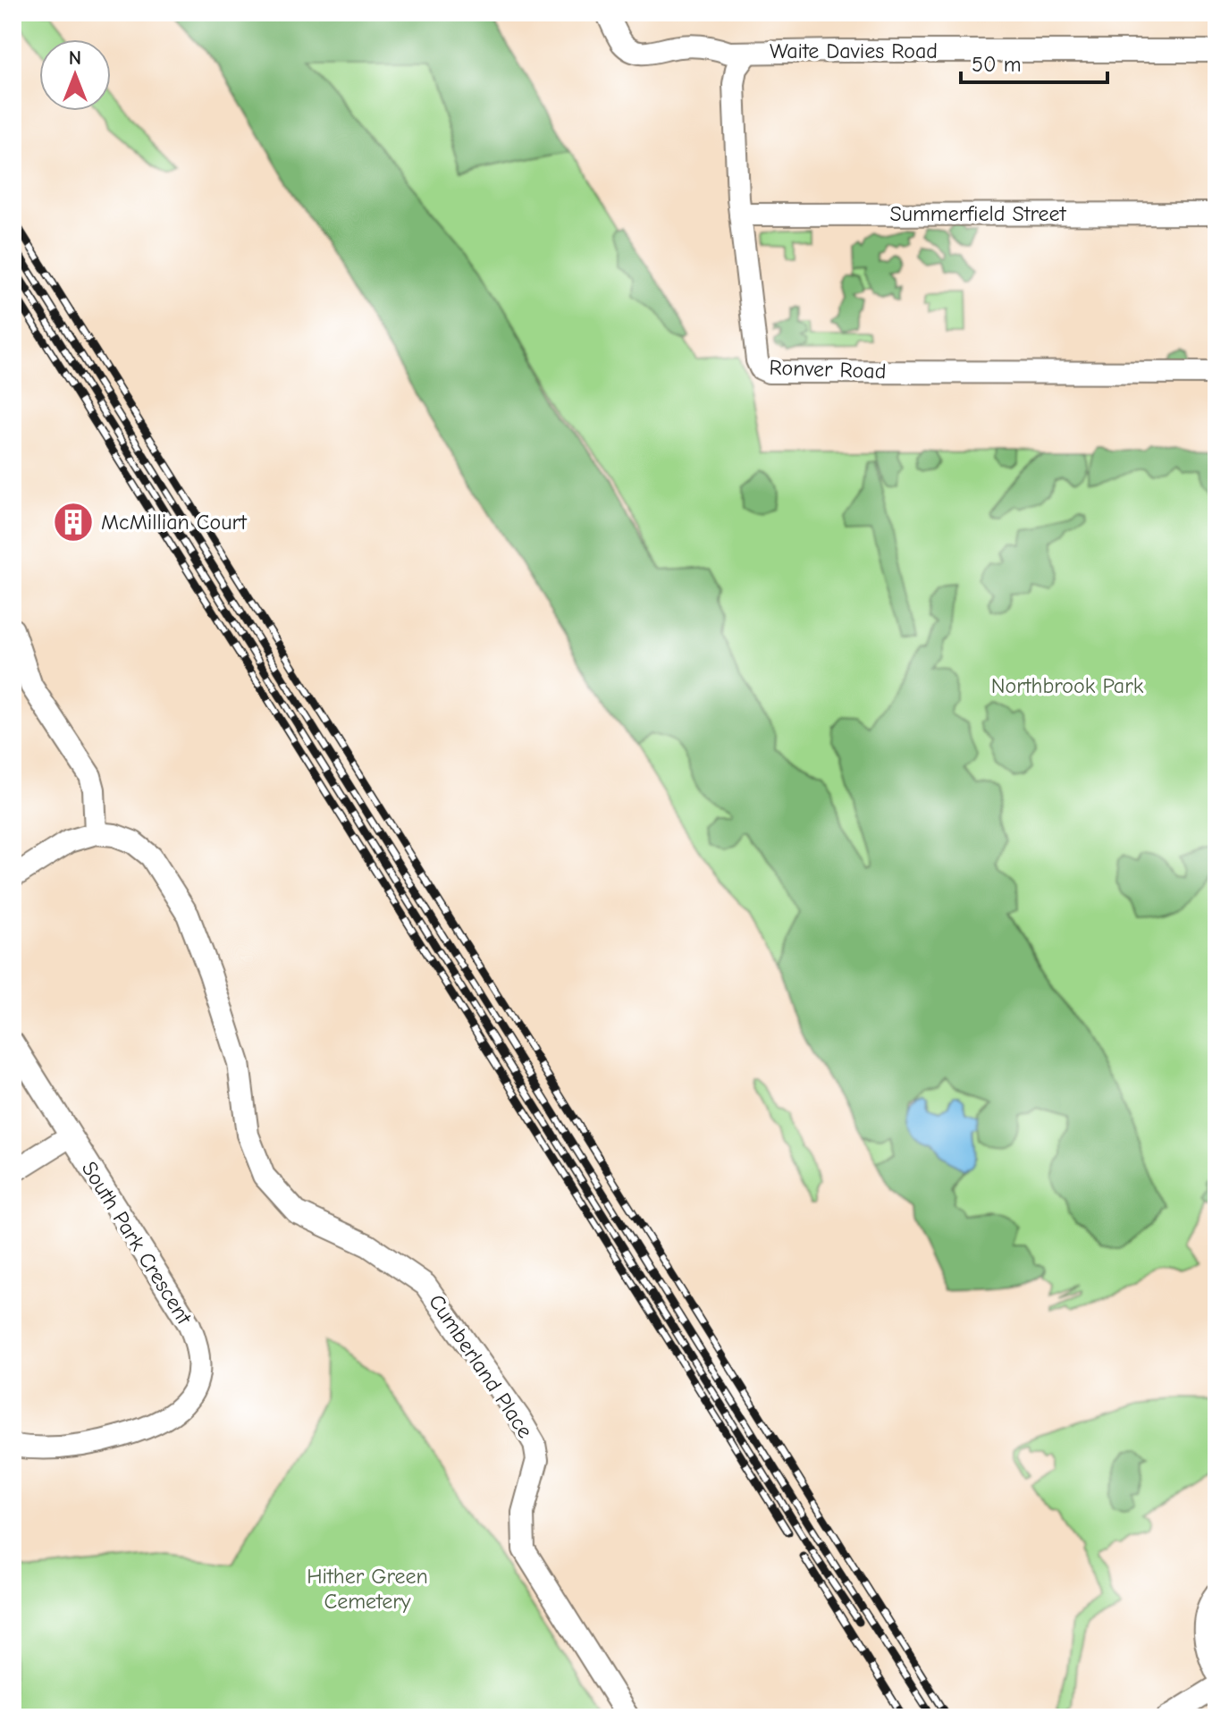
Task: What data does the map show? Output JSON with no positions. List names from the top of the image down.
{
  "streets": {
    "street": [
      "Waite Davies Road",
      "Summerfield Street",
      "Ronver Road",
      "South Park Crescent",
      "Cumberland Place"
    ]
  },
  "crossings": [
    ["Waite Davies Road", "Ronver Road"],
    ["Summerfield Street", "Ronver Road"]
  ],
  "parks": ["Northbrook Park", "Hither Green Cemetery"],
  "places": {
    "building": ["McMillian Court"]
  },
  "scale_bar": "50 m",
  "north": "top"
}
